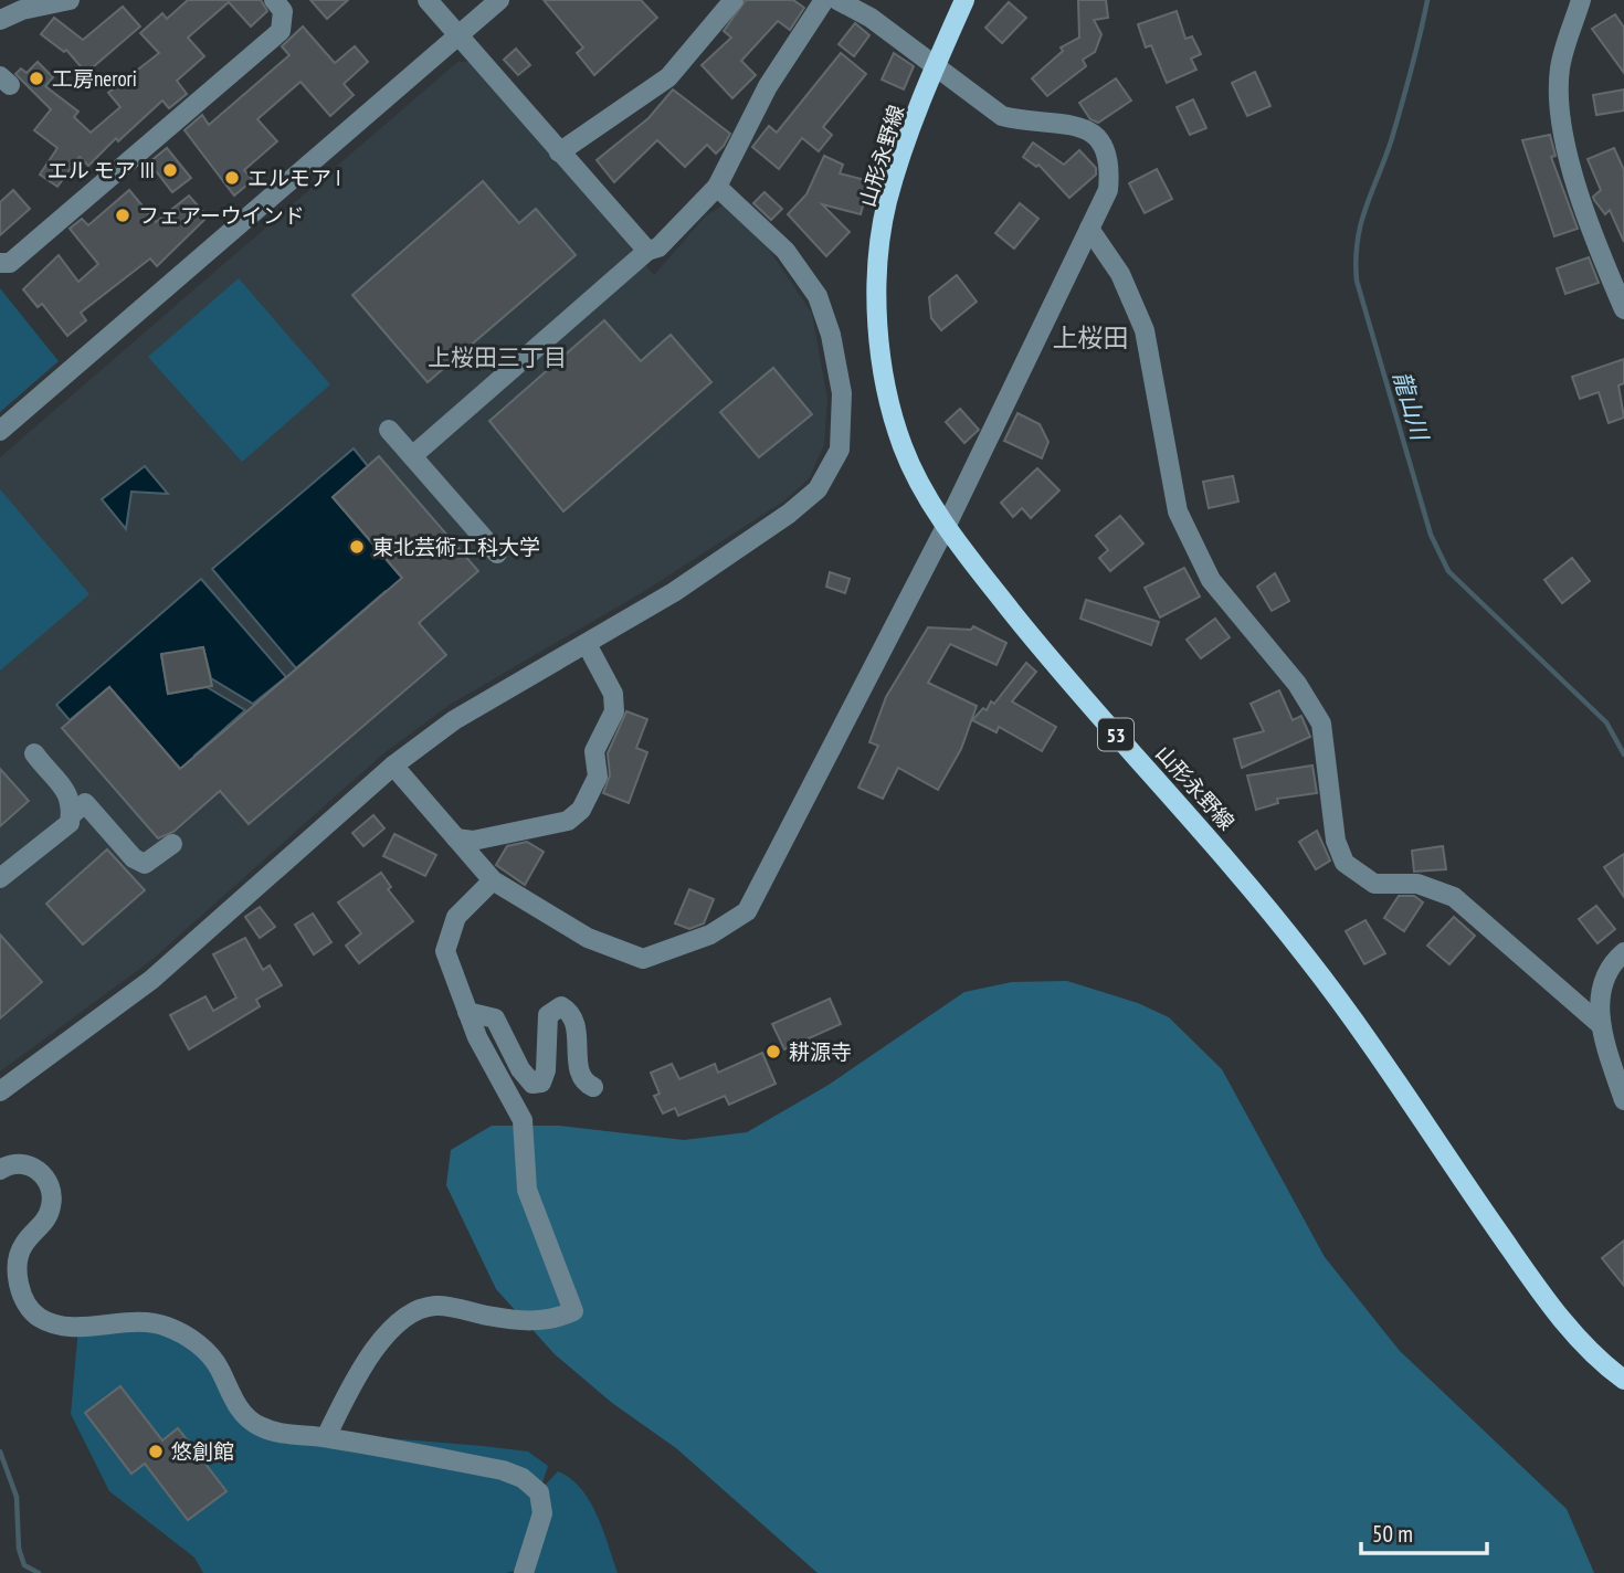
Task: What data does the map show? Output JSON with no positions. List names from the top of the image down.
{
  "streets": {
    "main road": ["山形永野線", "53"]
  },
  "districts": ["上桜田", "上桜田三丁目"],
  "water": ["龍山川"],
  "places": [
    "工房nerori",
    "エル モア III",
    "エルモア I",
    "フェアーウインド",
    "東北芸術工科大学",
    "耕源寺",
    "悠創館"
  ],
  "scale_bar": "50 m"
}
